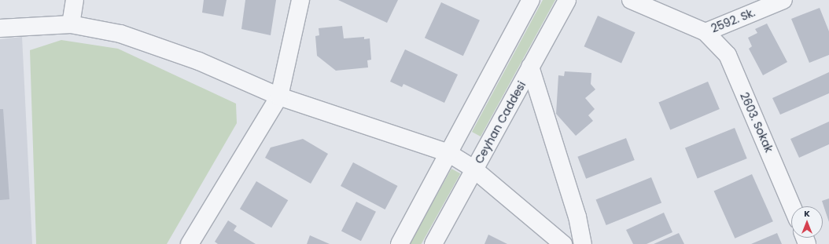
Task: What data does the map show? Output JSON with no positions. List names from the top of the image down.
{
  "streets": {
    "street": ["2592. Sk.", "Ceyhan Caddesi", "2603. Sokak"]
  },
  "crossings": [
    ["2592. Sk.", "2603. Sokak"]
  ],
  "north": "top"
}
